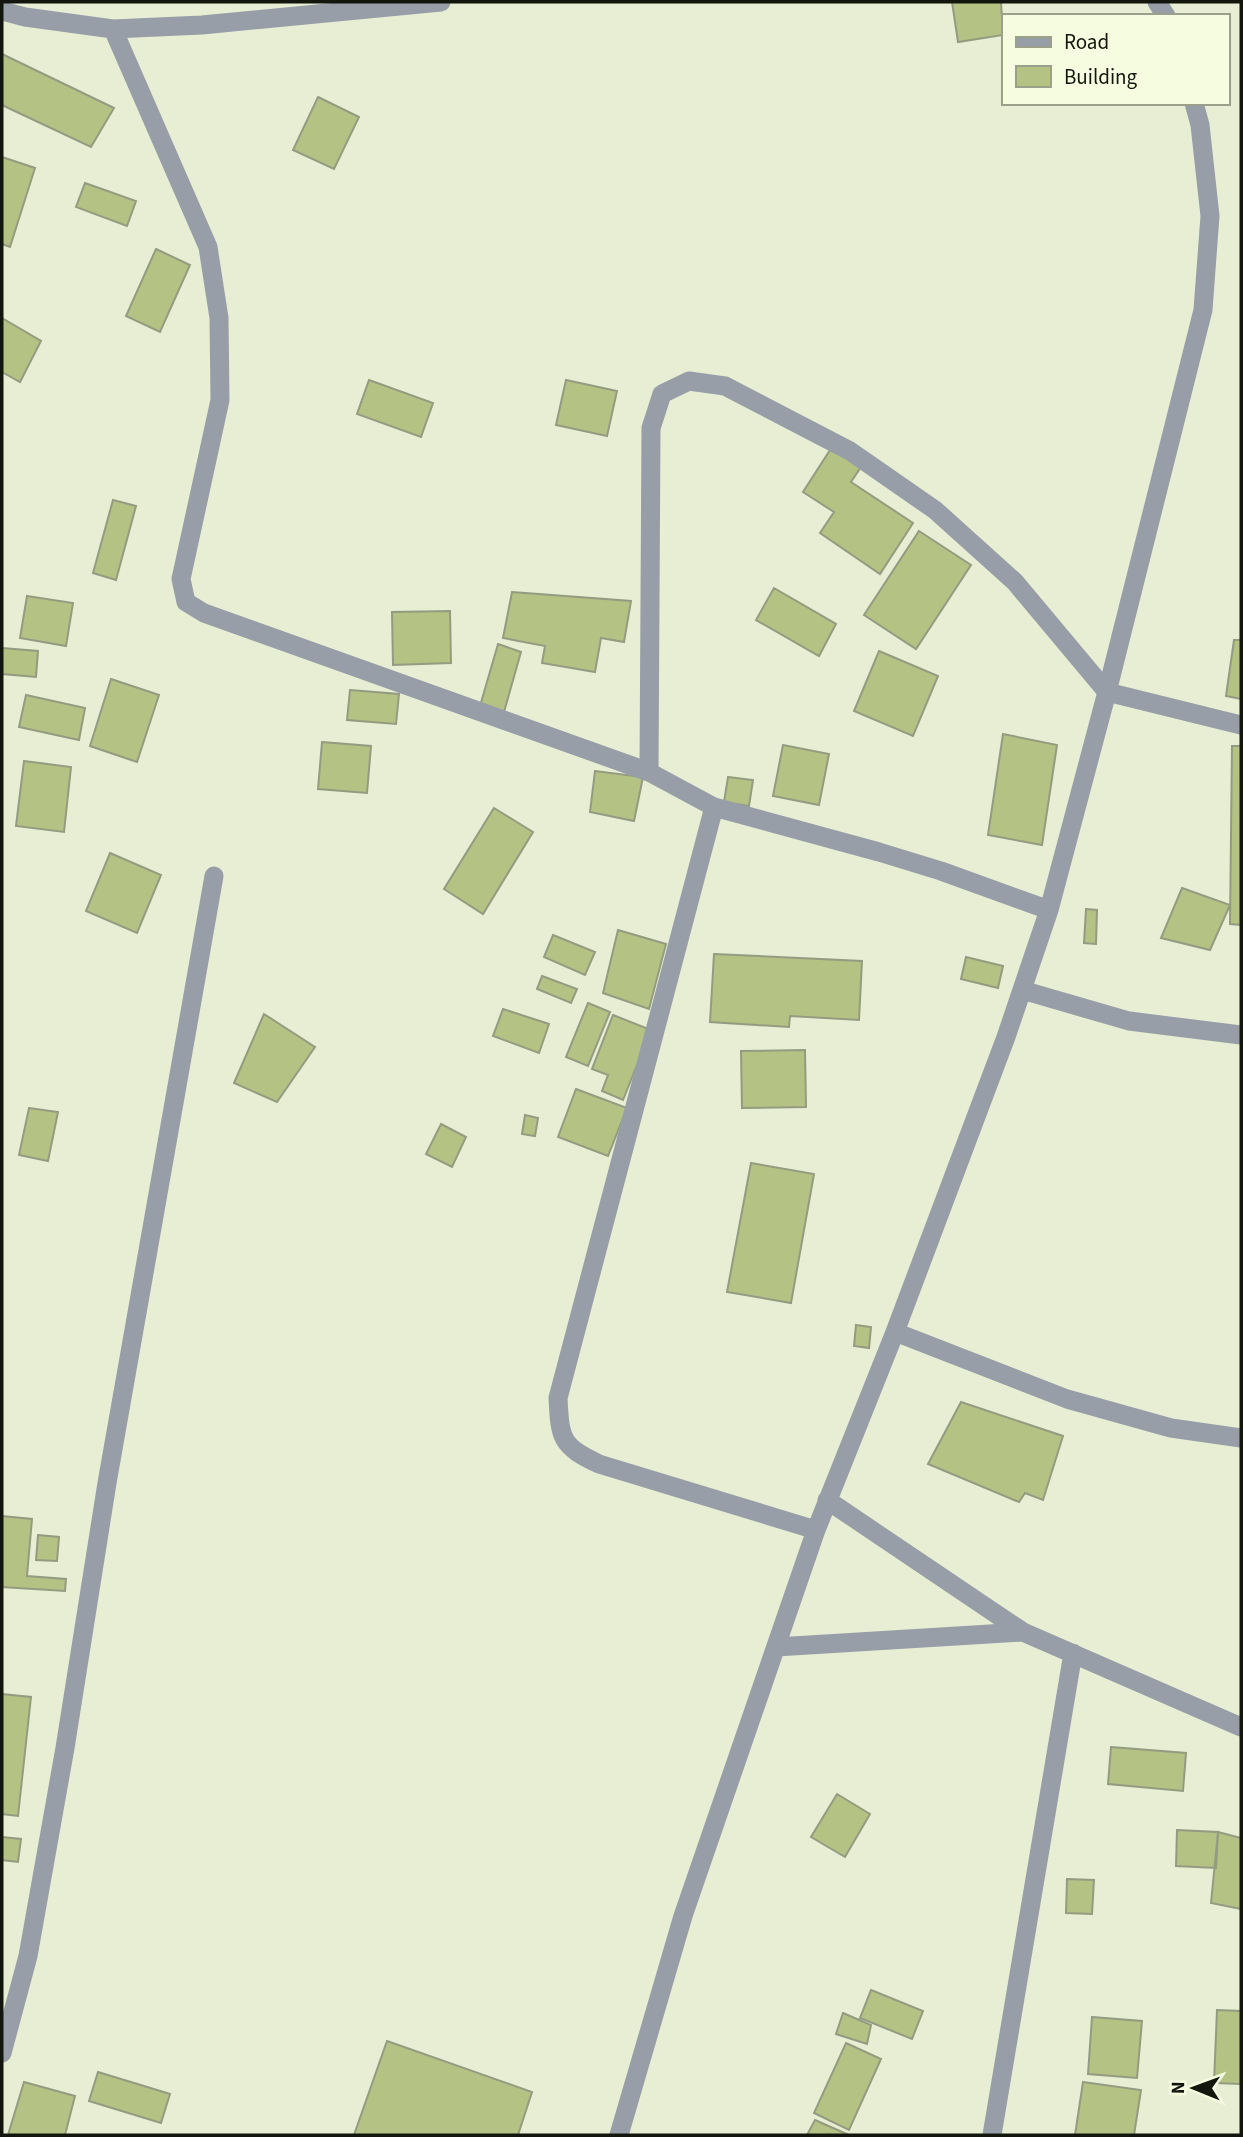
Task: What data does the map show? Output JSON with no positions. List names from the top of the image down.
{
  "legend": ["Road", "Building"],
  "north": "left"
}
